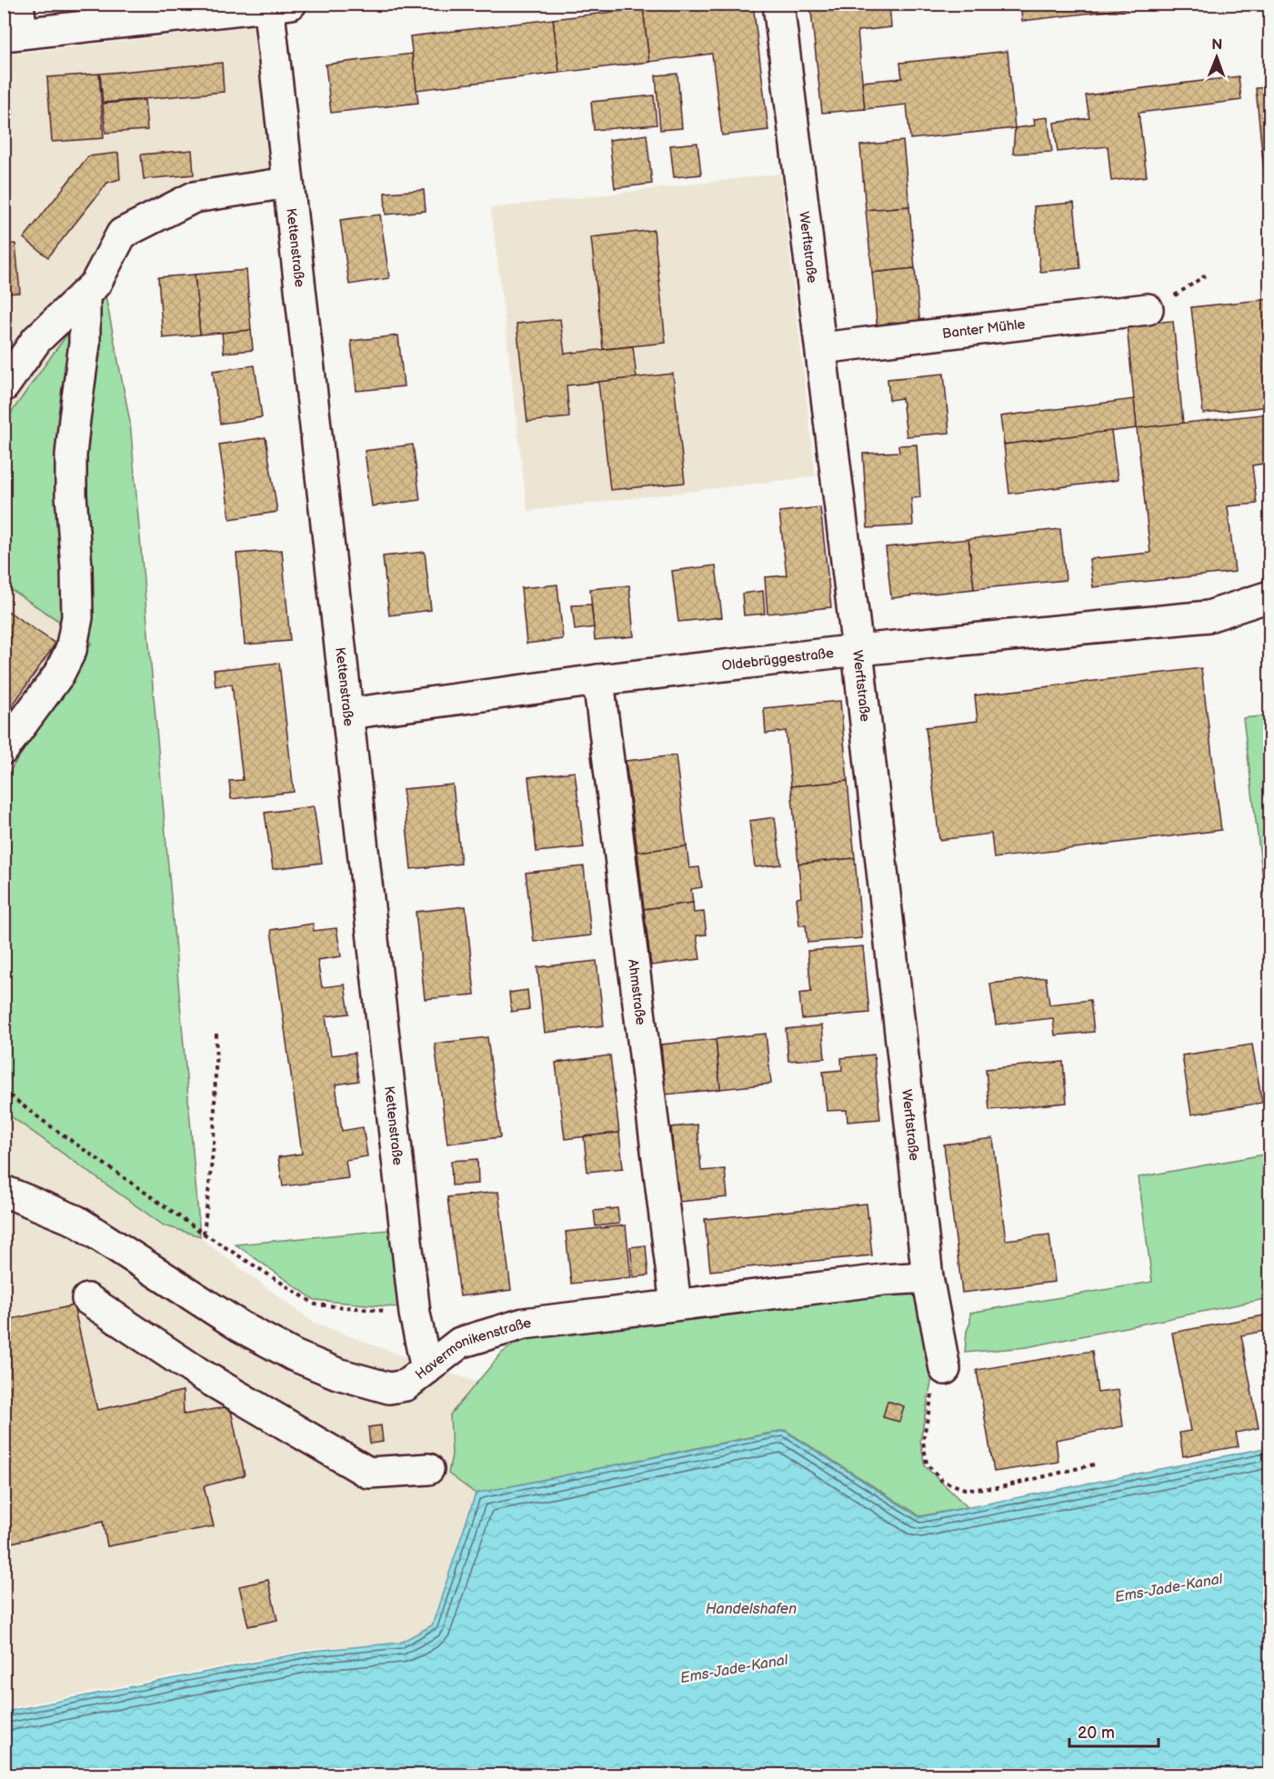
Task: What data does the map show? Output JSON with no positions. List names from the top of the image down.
{
  "streets": {
    "street": [
      "Kettenstraße",
      "Werftstraße",
      "Banter Mühle",
      "Oldebrüggestraße",
      "Ahmstraße",
      "Havermonikenstraße"
    ]
  },
  "crossings": [
    ["Kettenstraße", "Oldebrüggestraße"],
    ["Kettenstraße", "Havermonikenstraße"],
    ["Werftstraße", "Banter Mühle"],
    ["Werftstraße", "Oldebrüggestraße"],
    ["Werftstraße", "Havermonikenstraße"],
    ["Oldebrüggestraße", "Ahmstraße"],
    ["Ahmstraße", "Havermonikenstraße"]
  ],
  "water": ["Ems-Jade-Kanal", "Handelshafen"],
  "scale_bar": "20 m",
  "north": "top"
}
